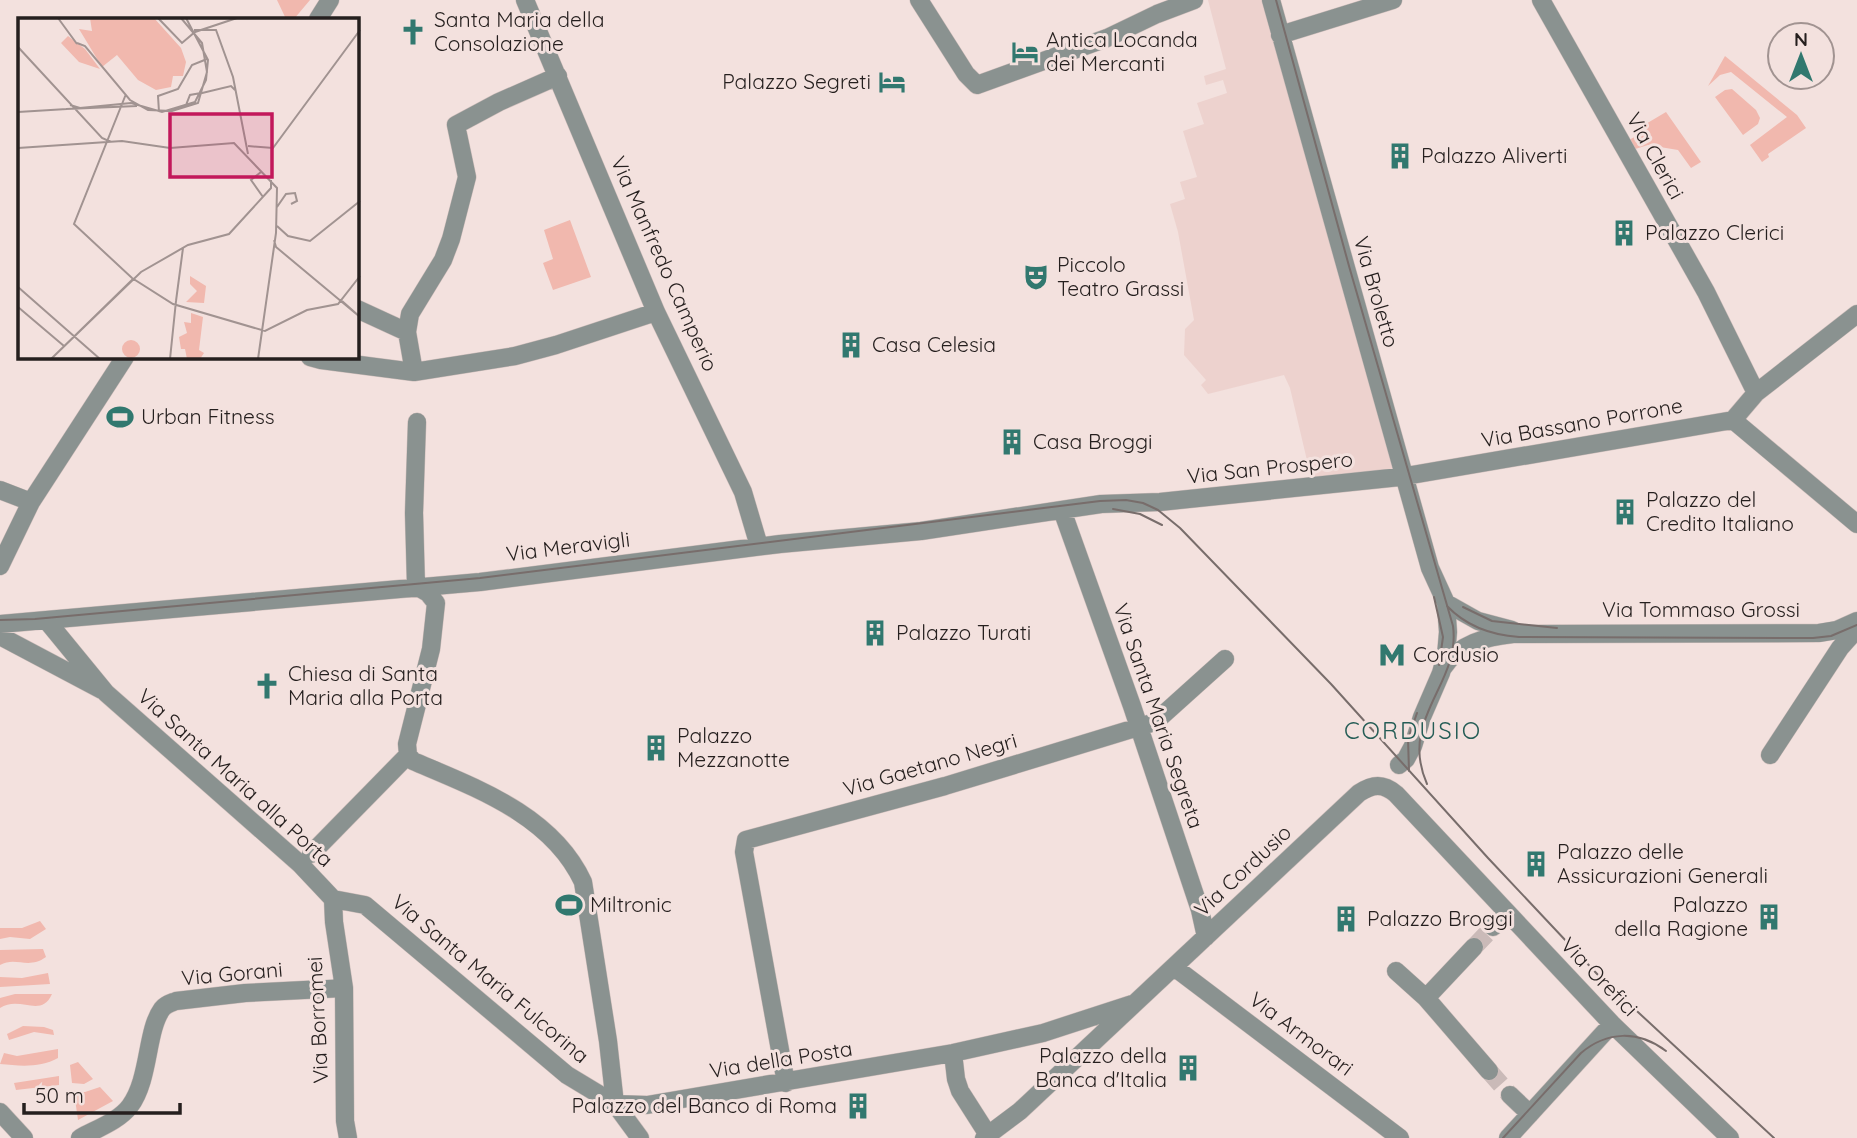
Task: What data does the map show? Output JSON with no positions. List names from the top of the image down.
{
  "streets": {
    "street": [
      "Via Clerici",
      "Via Manfredo Camperio",
      "Via Broletto",
      "Via Bassano Porrone",
      "Via San Prospero",
      "Via Meravigli",
      "Via Tommaso Grossi",
      "Via Santa Maria Segreta",
      "Via Gaetano Negri",
      "Via Santa Maria alla Porta",
      "Via Cordusio",
      "Via Gorani",
      "Via Orefici",
      "Via Santa Maria Fulcorina",
      "Via Borromei",
      "Via Armorari",
      "Via della Posta"
    ]
  },
  "crossings": [
    ["Via Manfredo Camperio", "Via Meravigli"],
    ["Via Broletto", "Via Bassano Porrone"],
    ["Via Broletto", "Via San Prospero"],
    ["Via Bassano Porrone", "Via San Prospero"],
    ["Via San Prospero", "Via Meravigli"],
    ["Via Meravigli", "Via Santa Maria Segreta"],
    ["Via Meravigli", "Via Santa Maria alla Porta"],
    ["Via Santa Maria Segreta", "Via Gaetano Negri"],
    ["Via Santa Maria Segreta", "Via Cordusio"],
    ["Via Gaetano Negri", "Via della Posta"],
    ["Via Santa Maria alla Porta", "Via Santa Maria Fulcorina"],
    ["Via Santa Maria alla Porta", "Via Borromei"],
    ["Via Cordusio", "Via Orefici"],
    ["Via Cordusio", "Via Armorari"],
    ["Via Cordusio", "Via della Posta"],
    ["Via Gorani", "Via Borromei"],
    ["Via Santa Maria Fulcorina", "Via Borromei"],
    ["Via Santa Maria Fulcorina", "Via della Posta"]
  ],
  "districts": ["CORDUSIO"],
  "places": {
    "church": ["Santa Maria della Consolazione", "Chiesa di Santa Maria alla Porta"],
    "hotel": ["Antica Locanda dei Mercanti", "Palazzo Segreti"],
    "building": [
      "Palazzo Aliverti",
      "Palazzo Clerici",
      "Casa Celesia",
      "Casa Broggi",
      "Palazzo del Credito Italiano",
      "Palazzo Turati",
      "Palazzo Mezzanotte",
      "Palazzo delle Assicurazioni Generali",
      "Palazzo della Ragione",
      "Palazzo Broggi",
      "Palazzo della Banca d'Italia",
      "Palazzo del Banco di Roma"
    ],
    "theatre": ["Piccolo Teatro Grassi"],
    "sports": ["Urban Fitness", "Miltronic"],
    "metro station": ["Cordusio"]
  },
  "scale_bar": "50 m",
  "north": "top"
}
